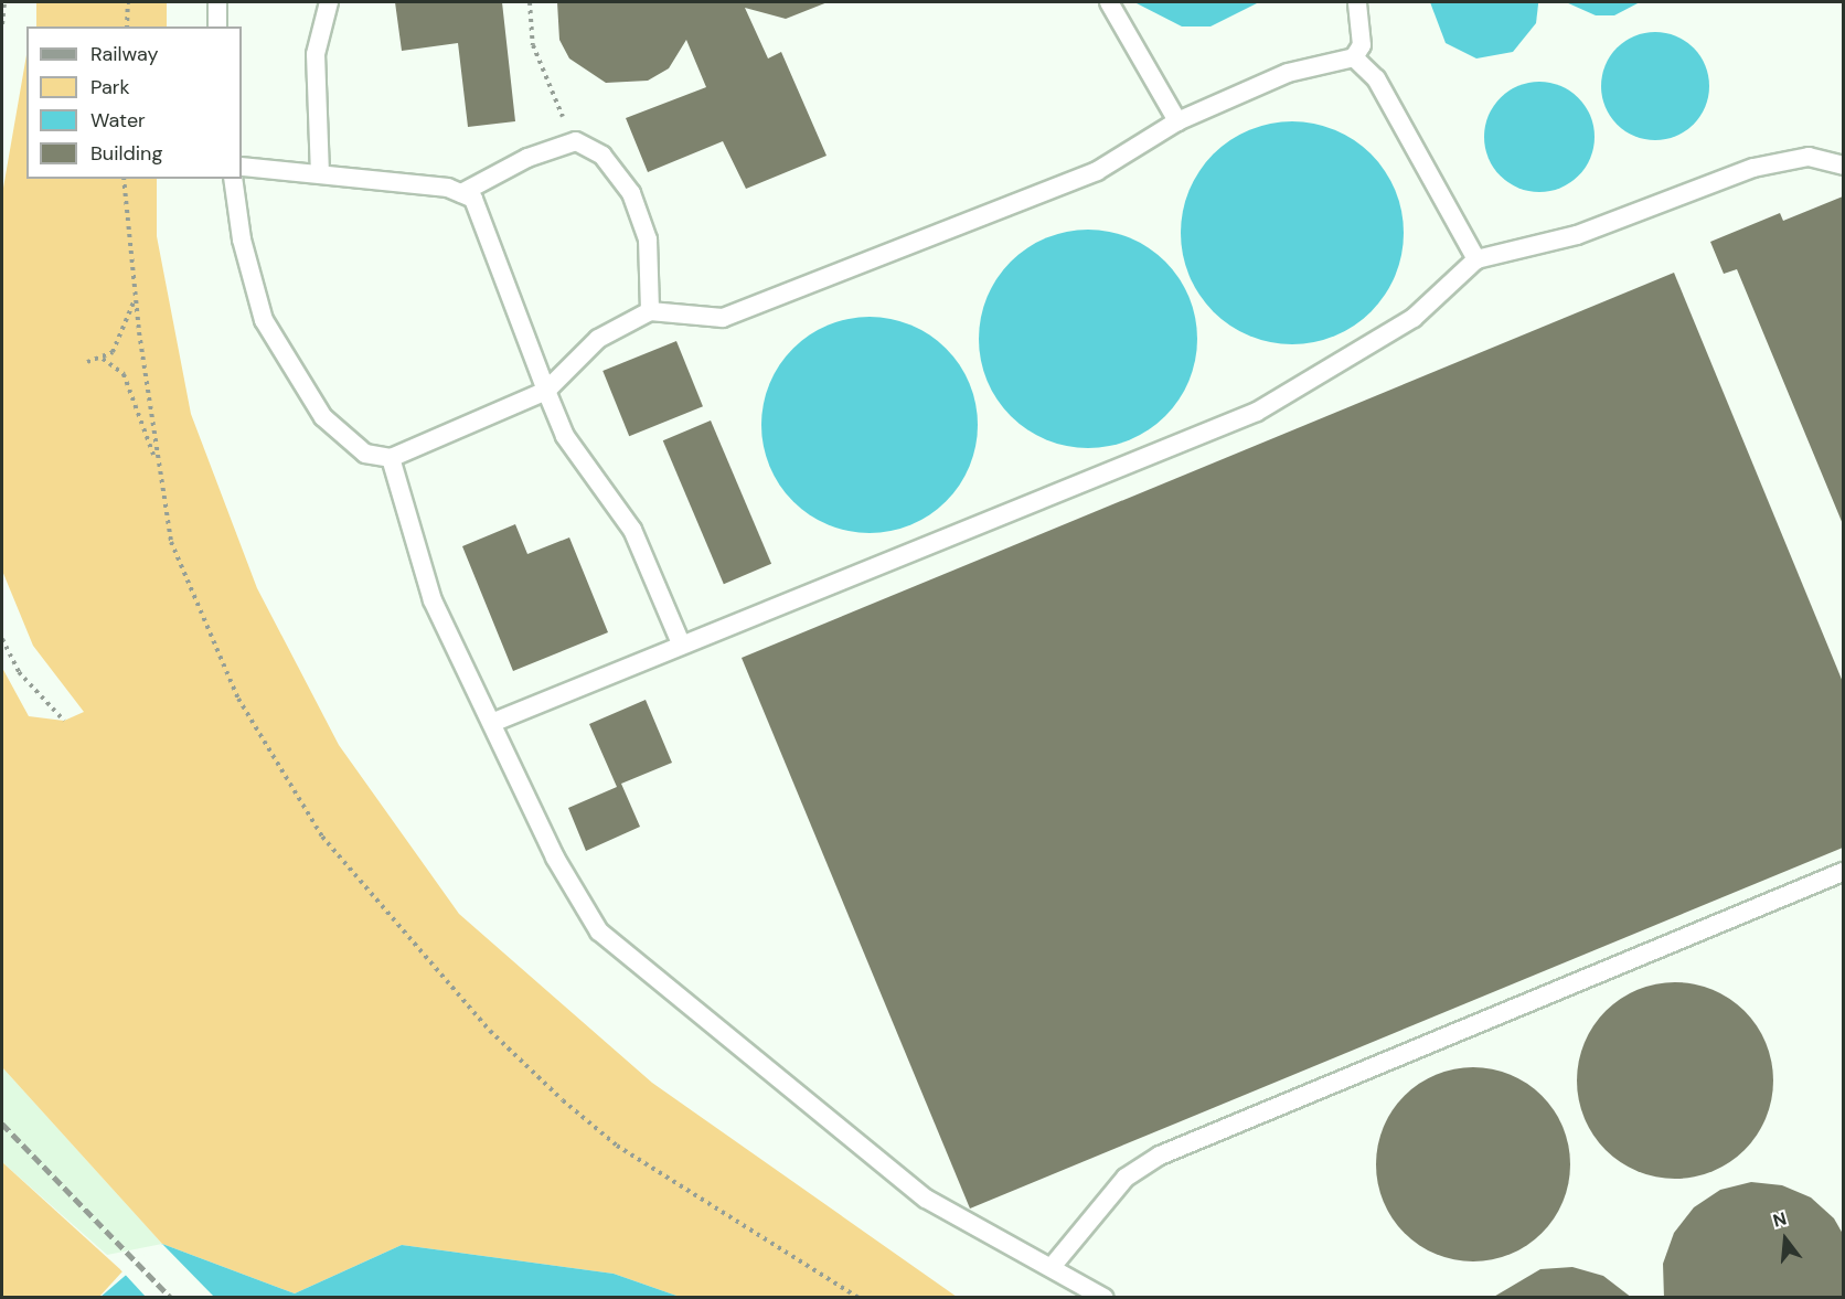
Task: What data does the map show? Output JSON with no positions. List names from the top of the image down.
{
  "legend": [
    "Railway",
    "Park",
    "Water",
    "Building"
  ],
  "north": "top"
}
